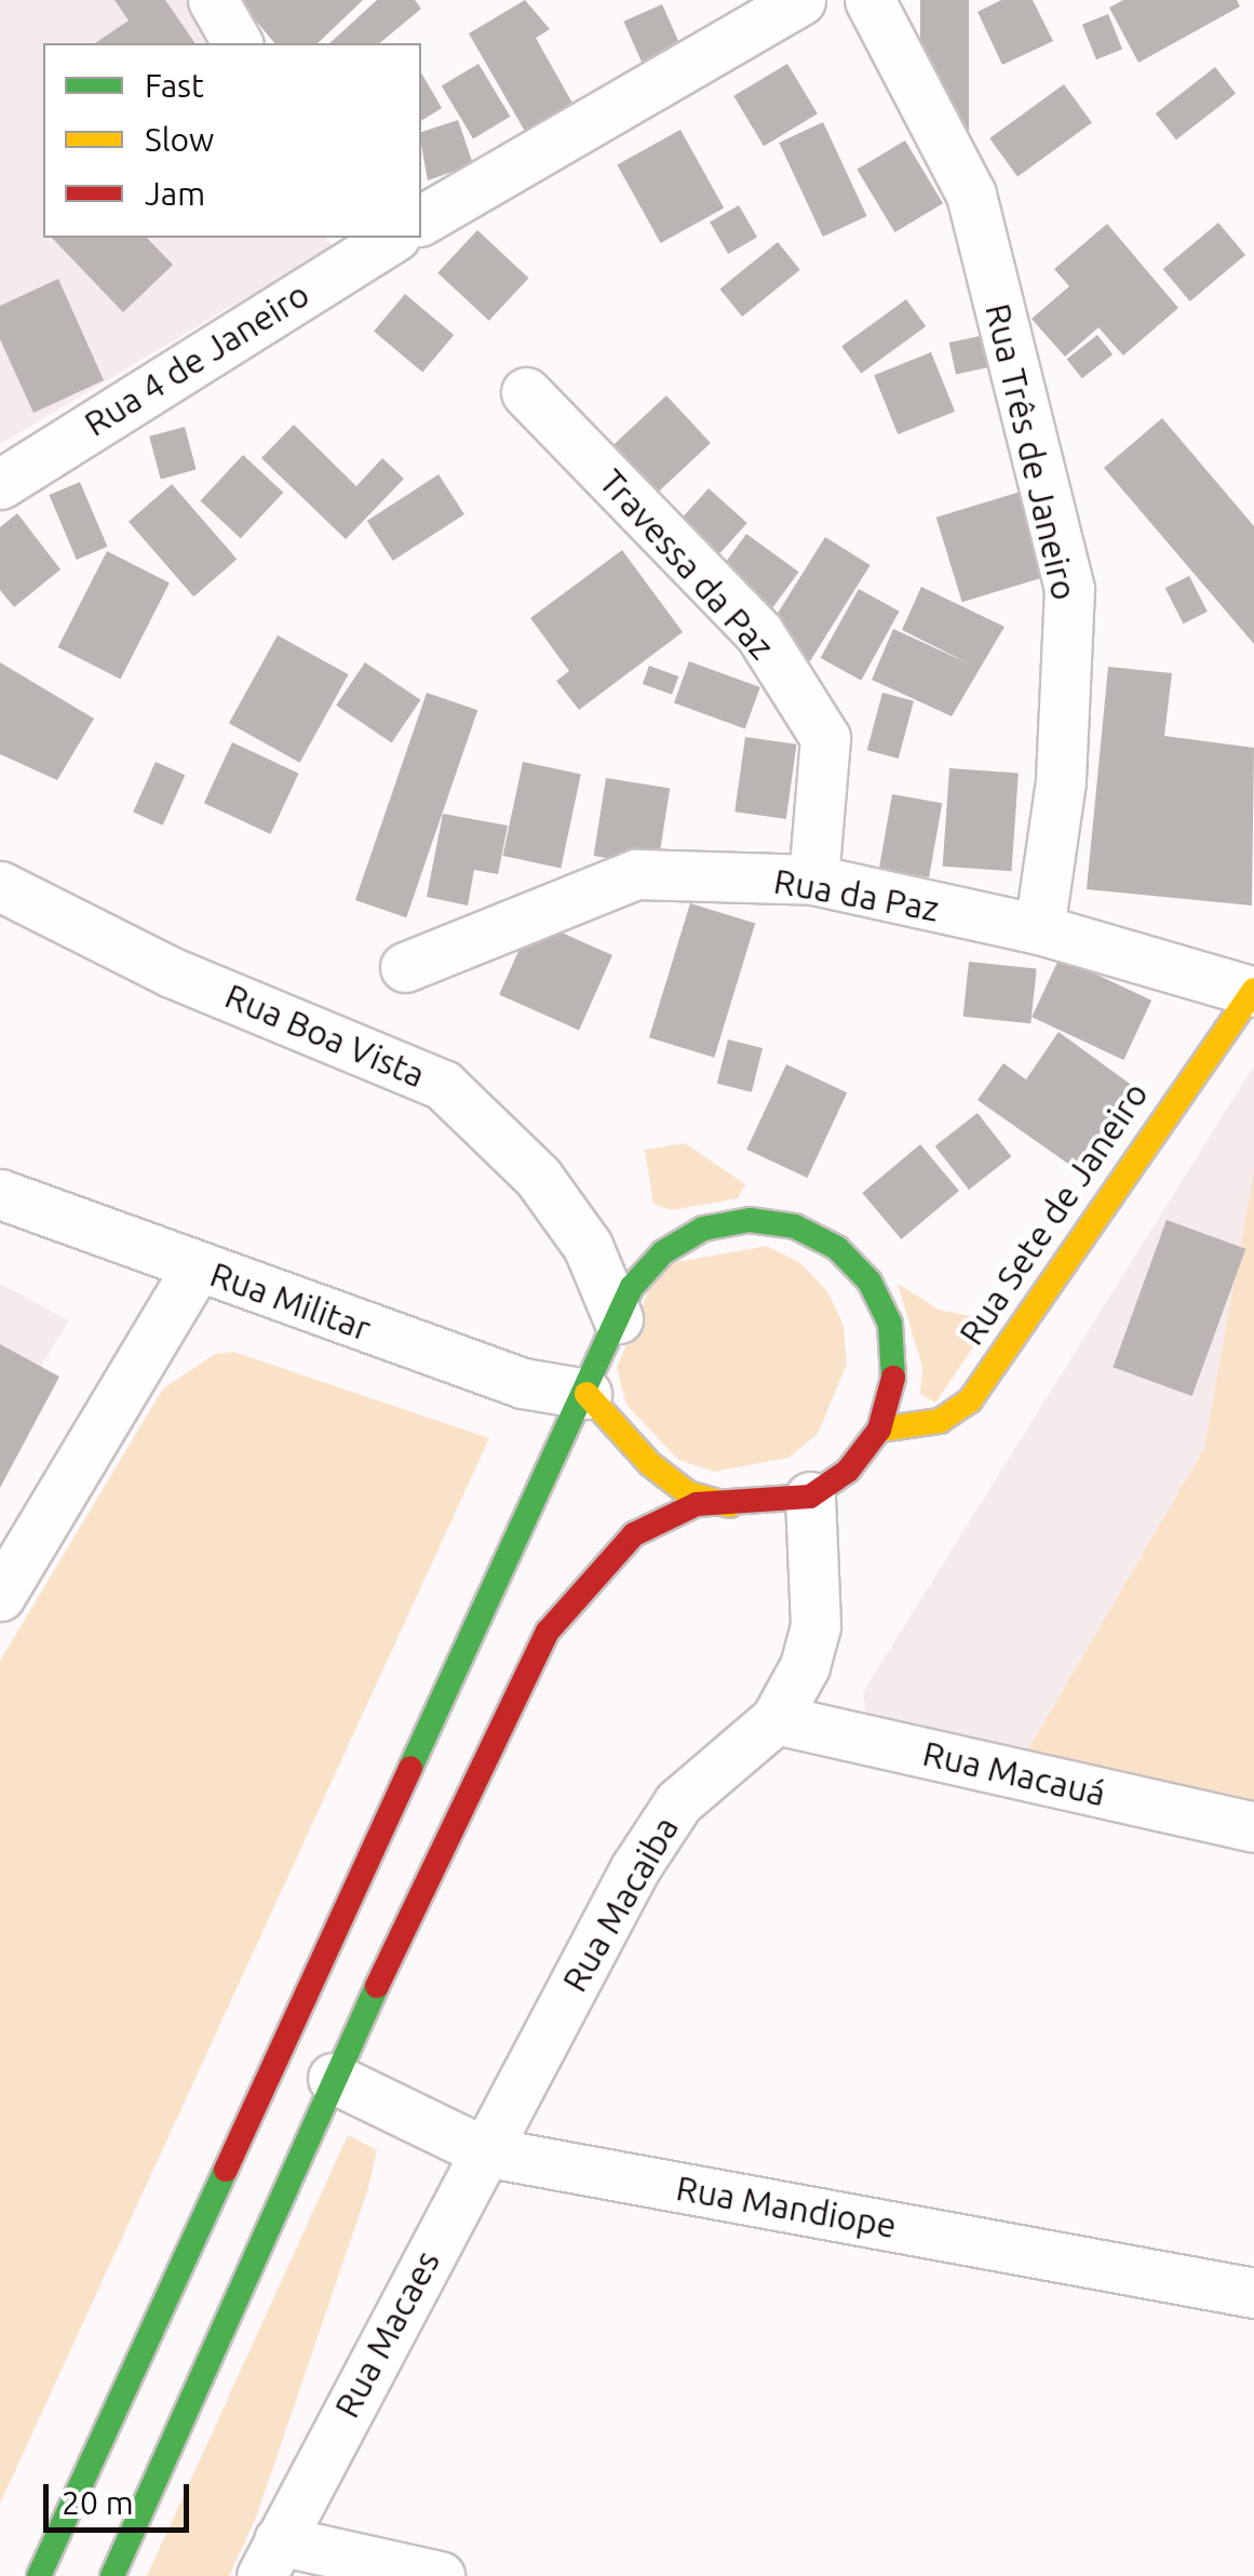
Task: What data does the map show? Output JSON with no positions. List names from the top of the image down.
{
  "streets": {
    "main road": ["Rua Sete de Janeiro"],
    "street": [
      "Rua 4 de Janeiro",
      "Rua Três de Janeiro",
      "Travessa da Paz",
      "Rua da Paz",
      "Rua Boa Vista",
      "Rua Militar",
      "Rua Macauá",
      "Rua Macaiba",
      "Rua Mandiope",
      "Rua Macaes"
    ]
  },
  "crossings": [
    ["Rua Três de Janeiro", "Rua da Paz"],
    ["Travessa da Paz", "Rua da Paz"],
    ["Rua da Paz", "Rua Sete de Janeiro"],
    ["Rua Boa Vista", "Rua Sete de Janeiro"],
    ["Rua Boa Vista", "Rua Militar"],
    ["Rua Boa Vista", "Rua Macaiba"],
    ["Rua Sete de Janeiro", "Rua Militar"],
    ["Rua Sete de Janeiro", "Rua Macaiba"],
    ["Rua Militar", "Rua Macaiba"],
    ["Rua Macauá", "Rua Macaiba"],
    ["Rua Macaiba", "Rua Mandiope"],
    ["Rua Macaiba", "Rua Macaes"],
    ["Rua Mandiope", "Rua Macaes"]
  ],
  "legend": ["Fast", "Slow", "Jam"],
  "scale_bar": "20 m"
}
